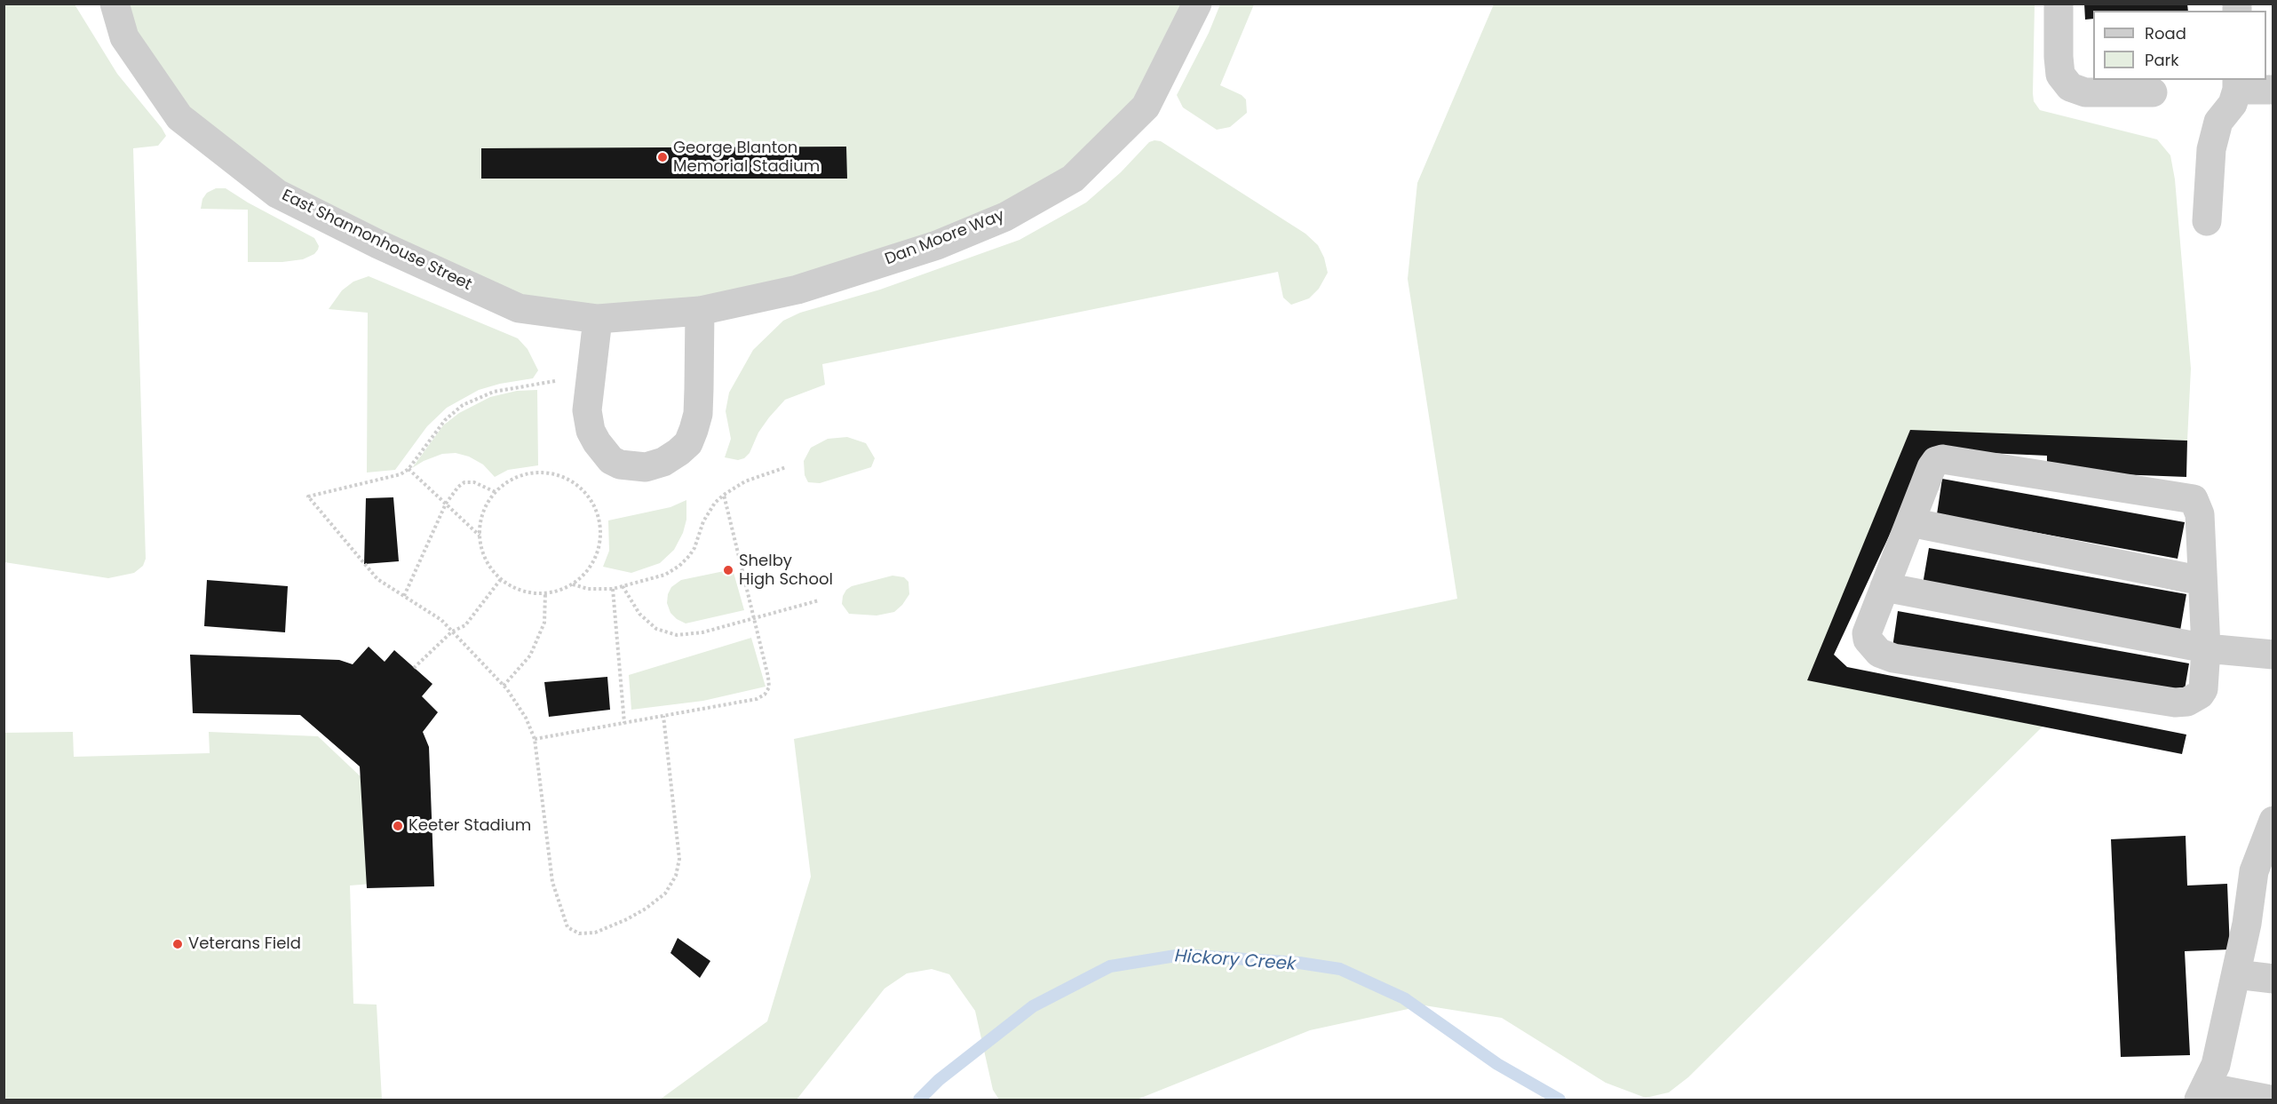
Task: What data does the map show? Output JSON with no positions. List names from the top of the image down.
{
  "streets": {
    "lane": ["Dan Moore Way", "East Shannonhouse Street"]
  },
  "crossings": [
    ["Dan Moore Way", "East Shannonhouse Street"]
  ],
  "water": ["Hickory Creek"],
  "places": [
    "George Blanton Memorial Stadium",
    "Shelby High School",
    "Keeter Stadium",
    "Veterans Field"
  ],
  "legend": ["Road", "Park"]
}
